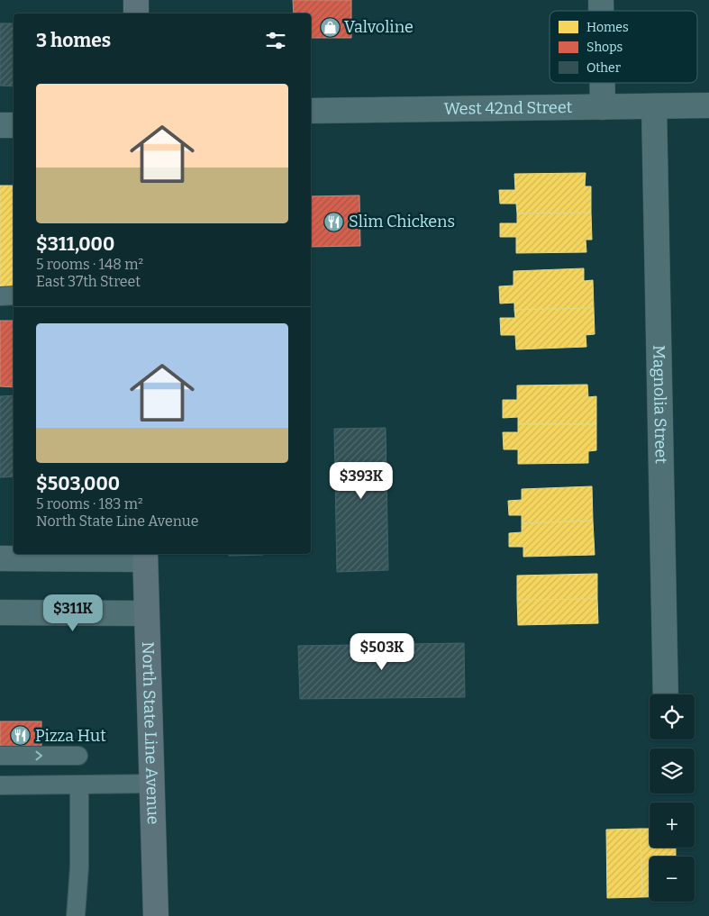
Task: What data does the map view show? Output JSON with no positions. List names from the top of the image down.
{
  "streets": {
    "main road": ["North State Line Avenue"],
    "street": ["West 42nd Street", "Magnolia Street"]
  },
  "crossings": [
    ["West 42nd Street", "Magnolia Street"]
  ],
  "places": {
    "shop": ["Valvoline"],
    "restaurant": ["Slim Chickens", "Pizza Hut"]
  },
  "legend": ["Homes", "Shops", "Other"],
  "page": {
    "heading": "3 homes",
    "list": [
      {
        "name": "$311,000",
        "note": "5 rooms · 148 m² · East 37th Street"
      },
      {
        "name": "$503,000",
        "note": "5 rooms · 183 m² · North State Line Avenue"
      }
    ],
    "price": ["$393K", "$311K", "$503K"],
    "map_buttons": ["+", "−"]
  }
}
